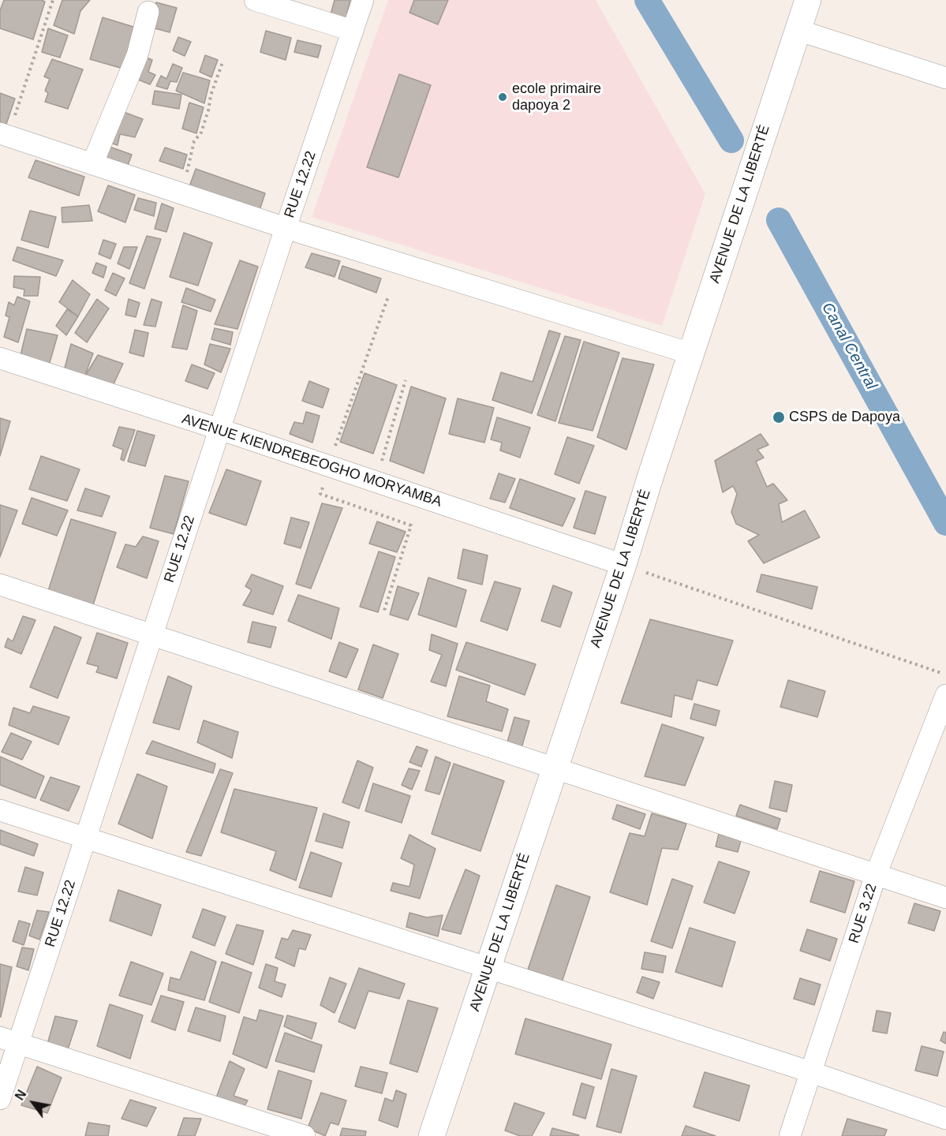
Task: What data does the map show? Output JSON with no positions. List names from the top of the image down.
{
  "streets": {
    "main road": ["AVENUE DE LA LIBERTÉ"],
    "street": ["RUE 12.22", "AVENUE KIENDREBEOGHO MORYAMBA", "RUE 3.22"]
  },
  "crossings": [
    ["RUE 12.22", "AVENUE KIENDREBEOGHO MORYAMBA"],
    ["AVENUE DE LA LIBERTÉ", "AVENUE KIENDREBEOGHO MORYAMBA"]
  ],
  "water": ["Canal Central"],
  "places": ["ecole primaire dapoya 2", "CSPS de Dapoya"],
  "north": "top left"
}
